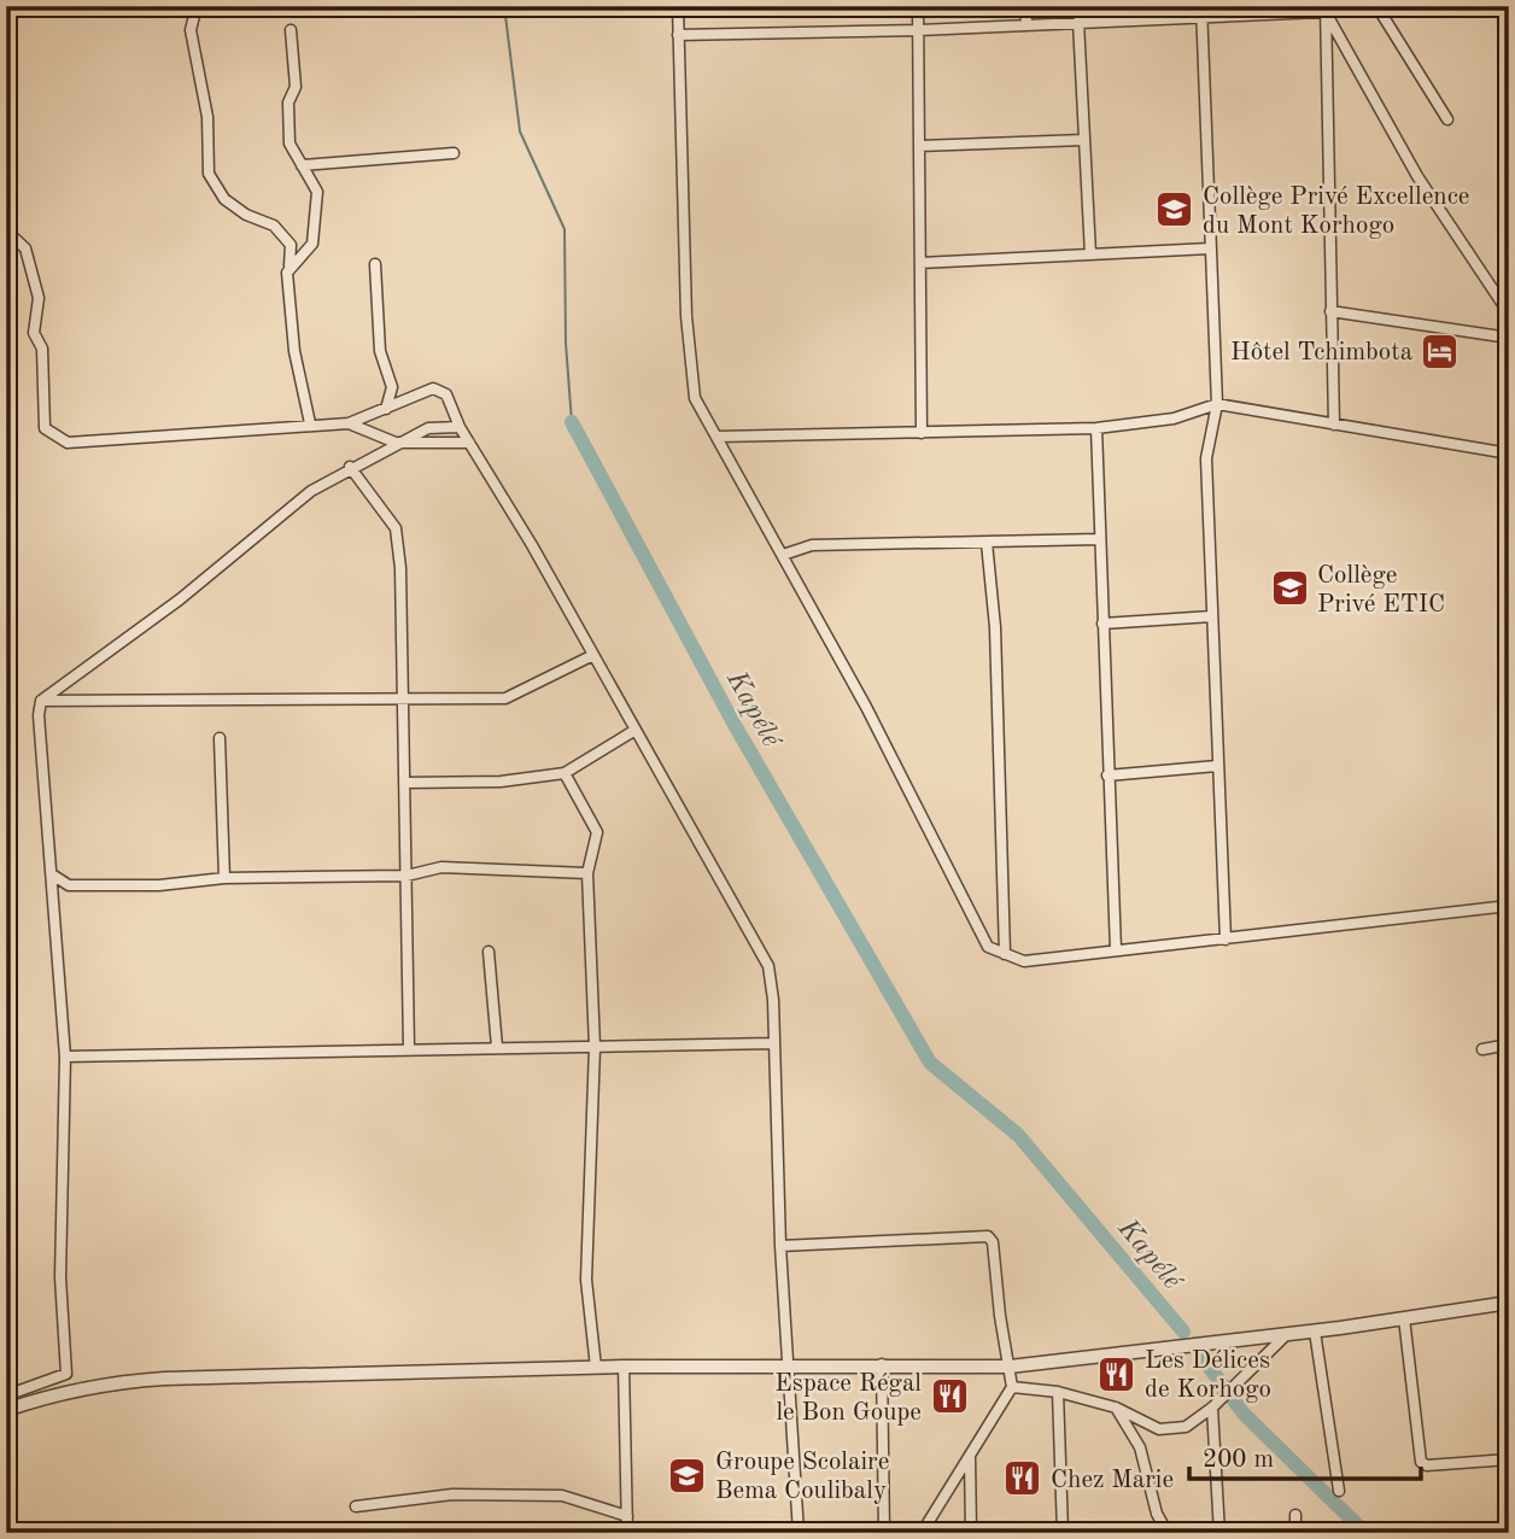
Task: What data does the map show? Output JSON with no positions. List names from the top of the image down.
{
  "water": ["Kapélé"],
  "places": {
    "school or university": ["Collège Privé Excellence du Mont Korhogo", "Collège Privé ETIC", "Groupe Scolaire Bema Coulibaly"],
    "hotel": ["Hôtel Tchimbota"],
    "restaurant": ["Les Délices de Korhogo", "Espace Régal le Bon Goupe", "Chez Marie"]
  },
  "scale_bar": "200 m"
}
